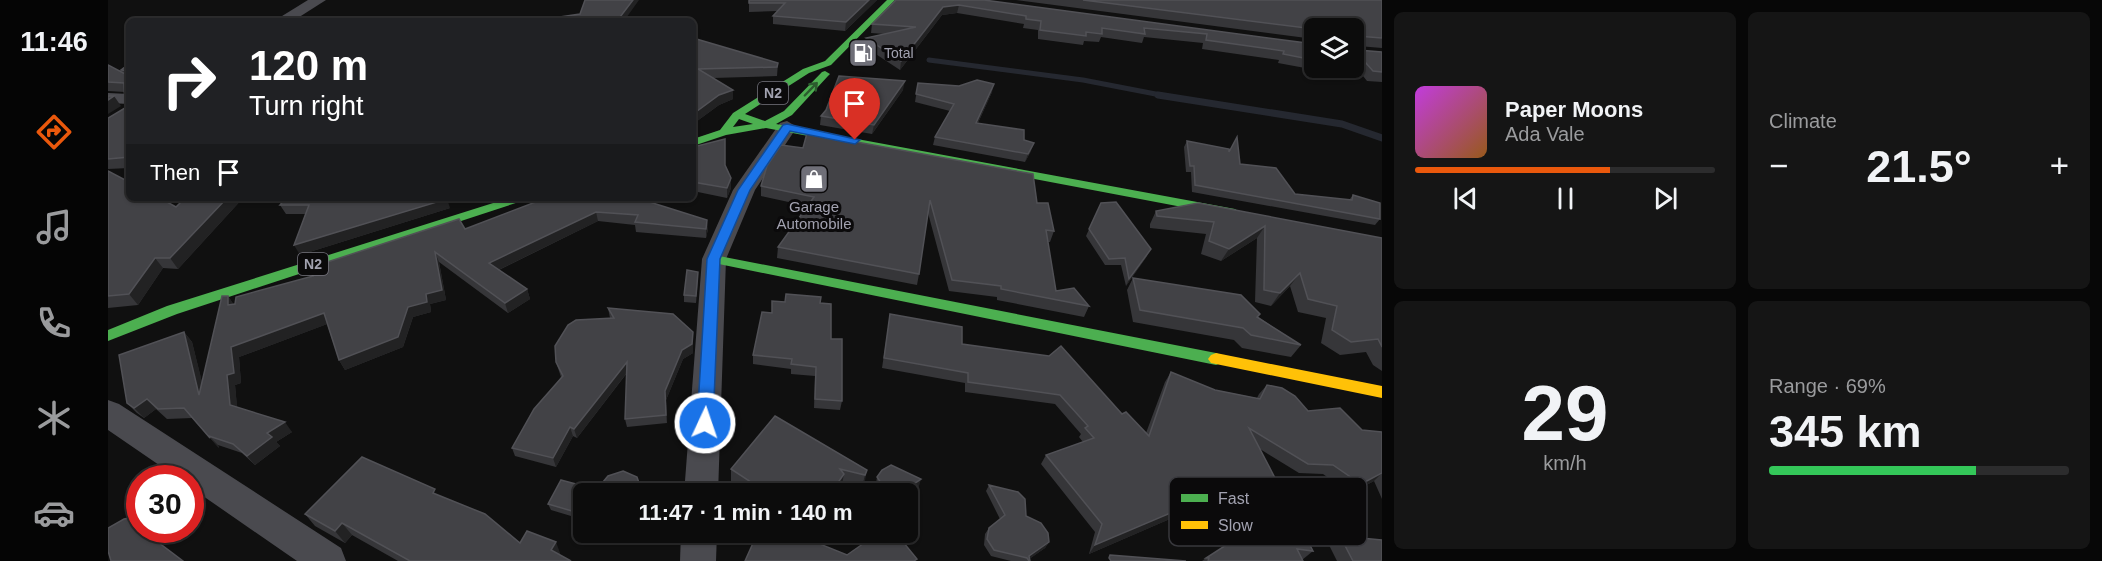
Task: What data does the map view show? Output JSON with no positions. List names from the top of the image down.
{
  "streets": {
    "main road": ["N2"]
  },
  "places": {
    "fuel station": ["Total"],
    "shop": ["Garage Automobile"]
  },
  "legend": ["Fast", "Slow"],
  "page": {
    "tabs": "11:46",
    "tile": [
      "Climate",
      ["29", "km/h"],
      ["Range · 69%", "345 km"]
    ],
    "turn": ["120 m", "Turn right"],
    "song": ["Paper Moons", "Ada Vale"],
    "heat": ["−", "21.5°", "+"],
    "then": "Then",
    "limit": "30",
    "trip": "11:47 · 1 min · 140 m"
  }
}
